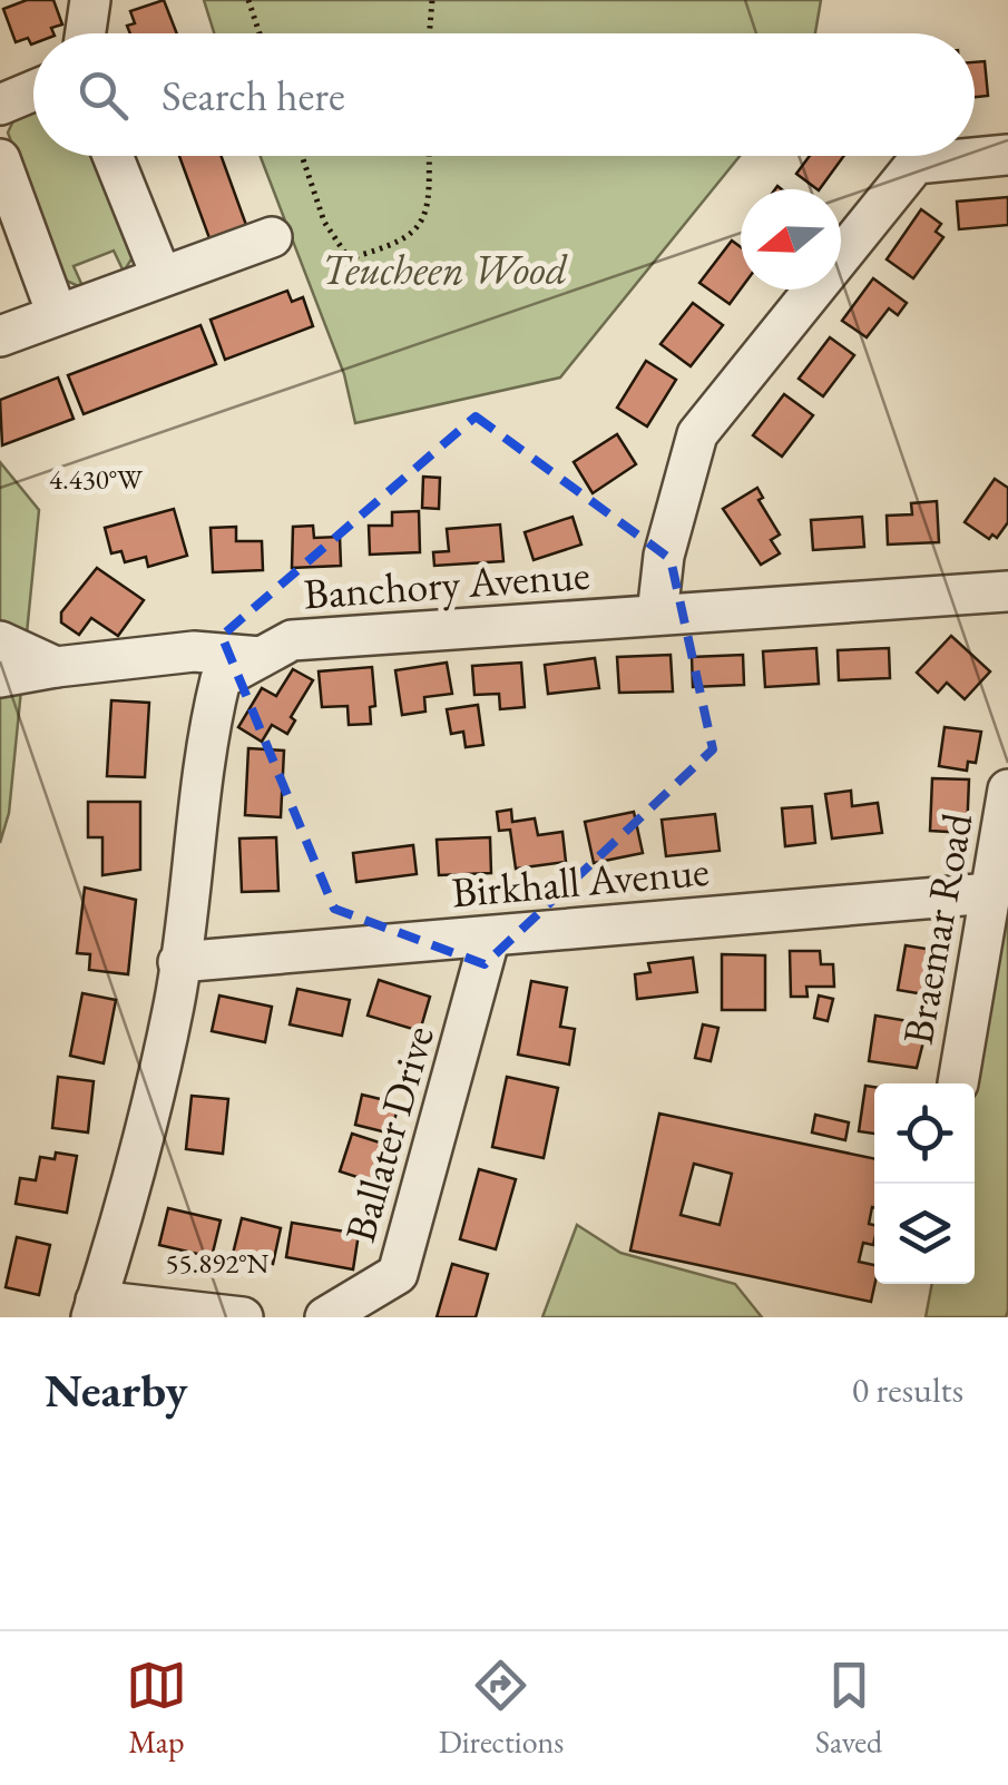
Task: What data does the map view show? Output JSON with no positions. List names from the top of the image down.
{
  "streets": {
    "street": [
      "Banchory Avenue",
      "Birkhall Avenue",
      "Braemar Road",
      "Ballater Drive"
    ]
  },
  "crossings": [
    ["Banchory Avenue", "Birkhall Avenue"],
    ["Birkhall Avenue", "Braemar Road"],
    ["Birkhall Avenue", "Ballater Drive"]
  ],
  "parks": ["Teucheen Wood"],
  "north": "left",
  "page": {
    "search": "Search here",
    "heading": ["Nearby", "0 results"],
    "nav": ["Map", "Directions", "Saved"]
  },
  "coordinates": ["4.430°W", "55.892°N"]
}
